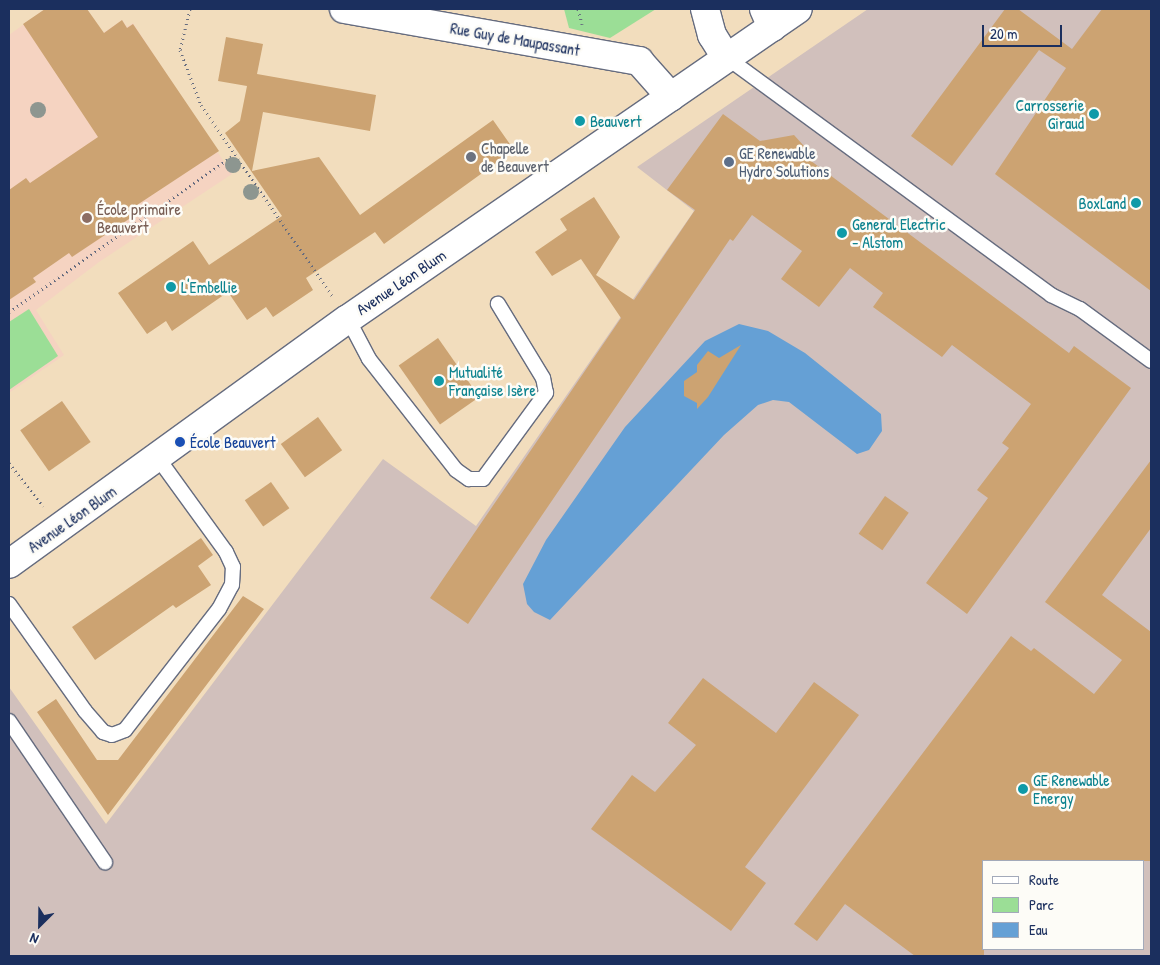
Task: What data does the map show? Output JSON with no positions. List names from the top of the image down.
{
  "streets": {
    "street": ["Rue Guy de Maupassant", "Avenue Léon Blum"]
  },
  "crossings": [
    ["Rue Guy de Maupassant", "Avenue Léon Blum"]
  ],
  "places": [
    "Carrosserie Giraud",
    "Beauvert",
    "Chapelle de Beauvert",
    "GE Renewable Hydro Solutions",
    "BoxLand",
    "École primaire Beauvert",
    "General Electric - Alstom",
    "L'Embellie",
    "Mutualité Française Isère",
    "École Beauvert",
    "GE Renewable Energy"
  ],
  "legend": ["Route", "Parc", "Eau"],
  "scale_bar": "20 m",
  "north": "bottom left"
}
